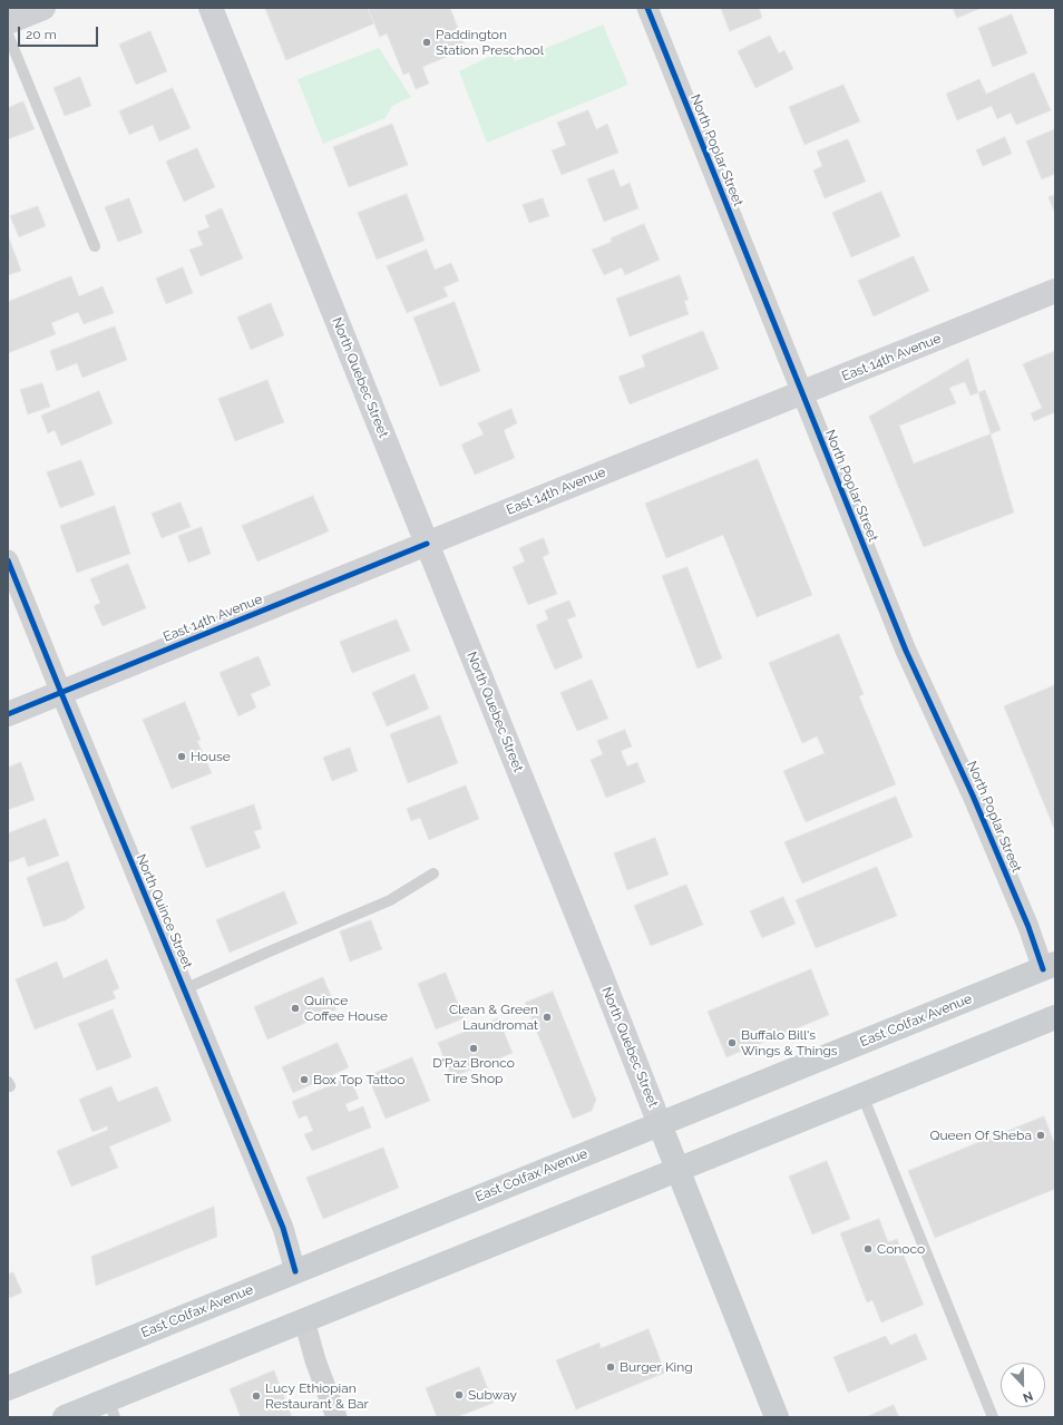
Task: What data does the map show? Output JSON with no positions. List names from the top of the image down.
{
  "streets": {
    "main road": ["East 14th Avenue", "North Quebec Street", "East Colfax Avenue"],
    "street": ["North Poplar Street", "North Quince Street"]
  },
  "crossings": [
    ["North Poplar Street", "East 14th Avenue"],
    ["North Poplar Street", "East Colfax Avenue"],
    ["East 14th Avenue", "North Quebec Street"],
    ["East 14th Avenue", "North Quince Street"],
    ["North Quebec Street", "East Colfax Avenue"],
    ["North Quince Street", "East Colfax Avenue"]
  ],
  "places": [
    "Paddington Station Preschool",
    "House",
    "Quince Coffee House",
    "Clean & Green Laundromat",
    "Buffalo Bill's Wings & Things",
    "D'Paz Bronco Tire Shop",
    "Box Top Tattoo",
    "Queen Of Sheba",
    "Conoco",
    "Burger King",
    "Subway",
    "Lucy Ethiopian Restaurant & Bar"
  ],
  "scale_bar": "20 m",
  "north": "bottom"
}
